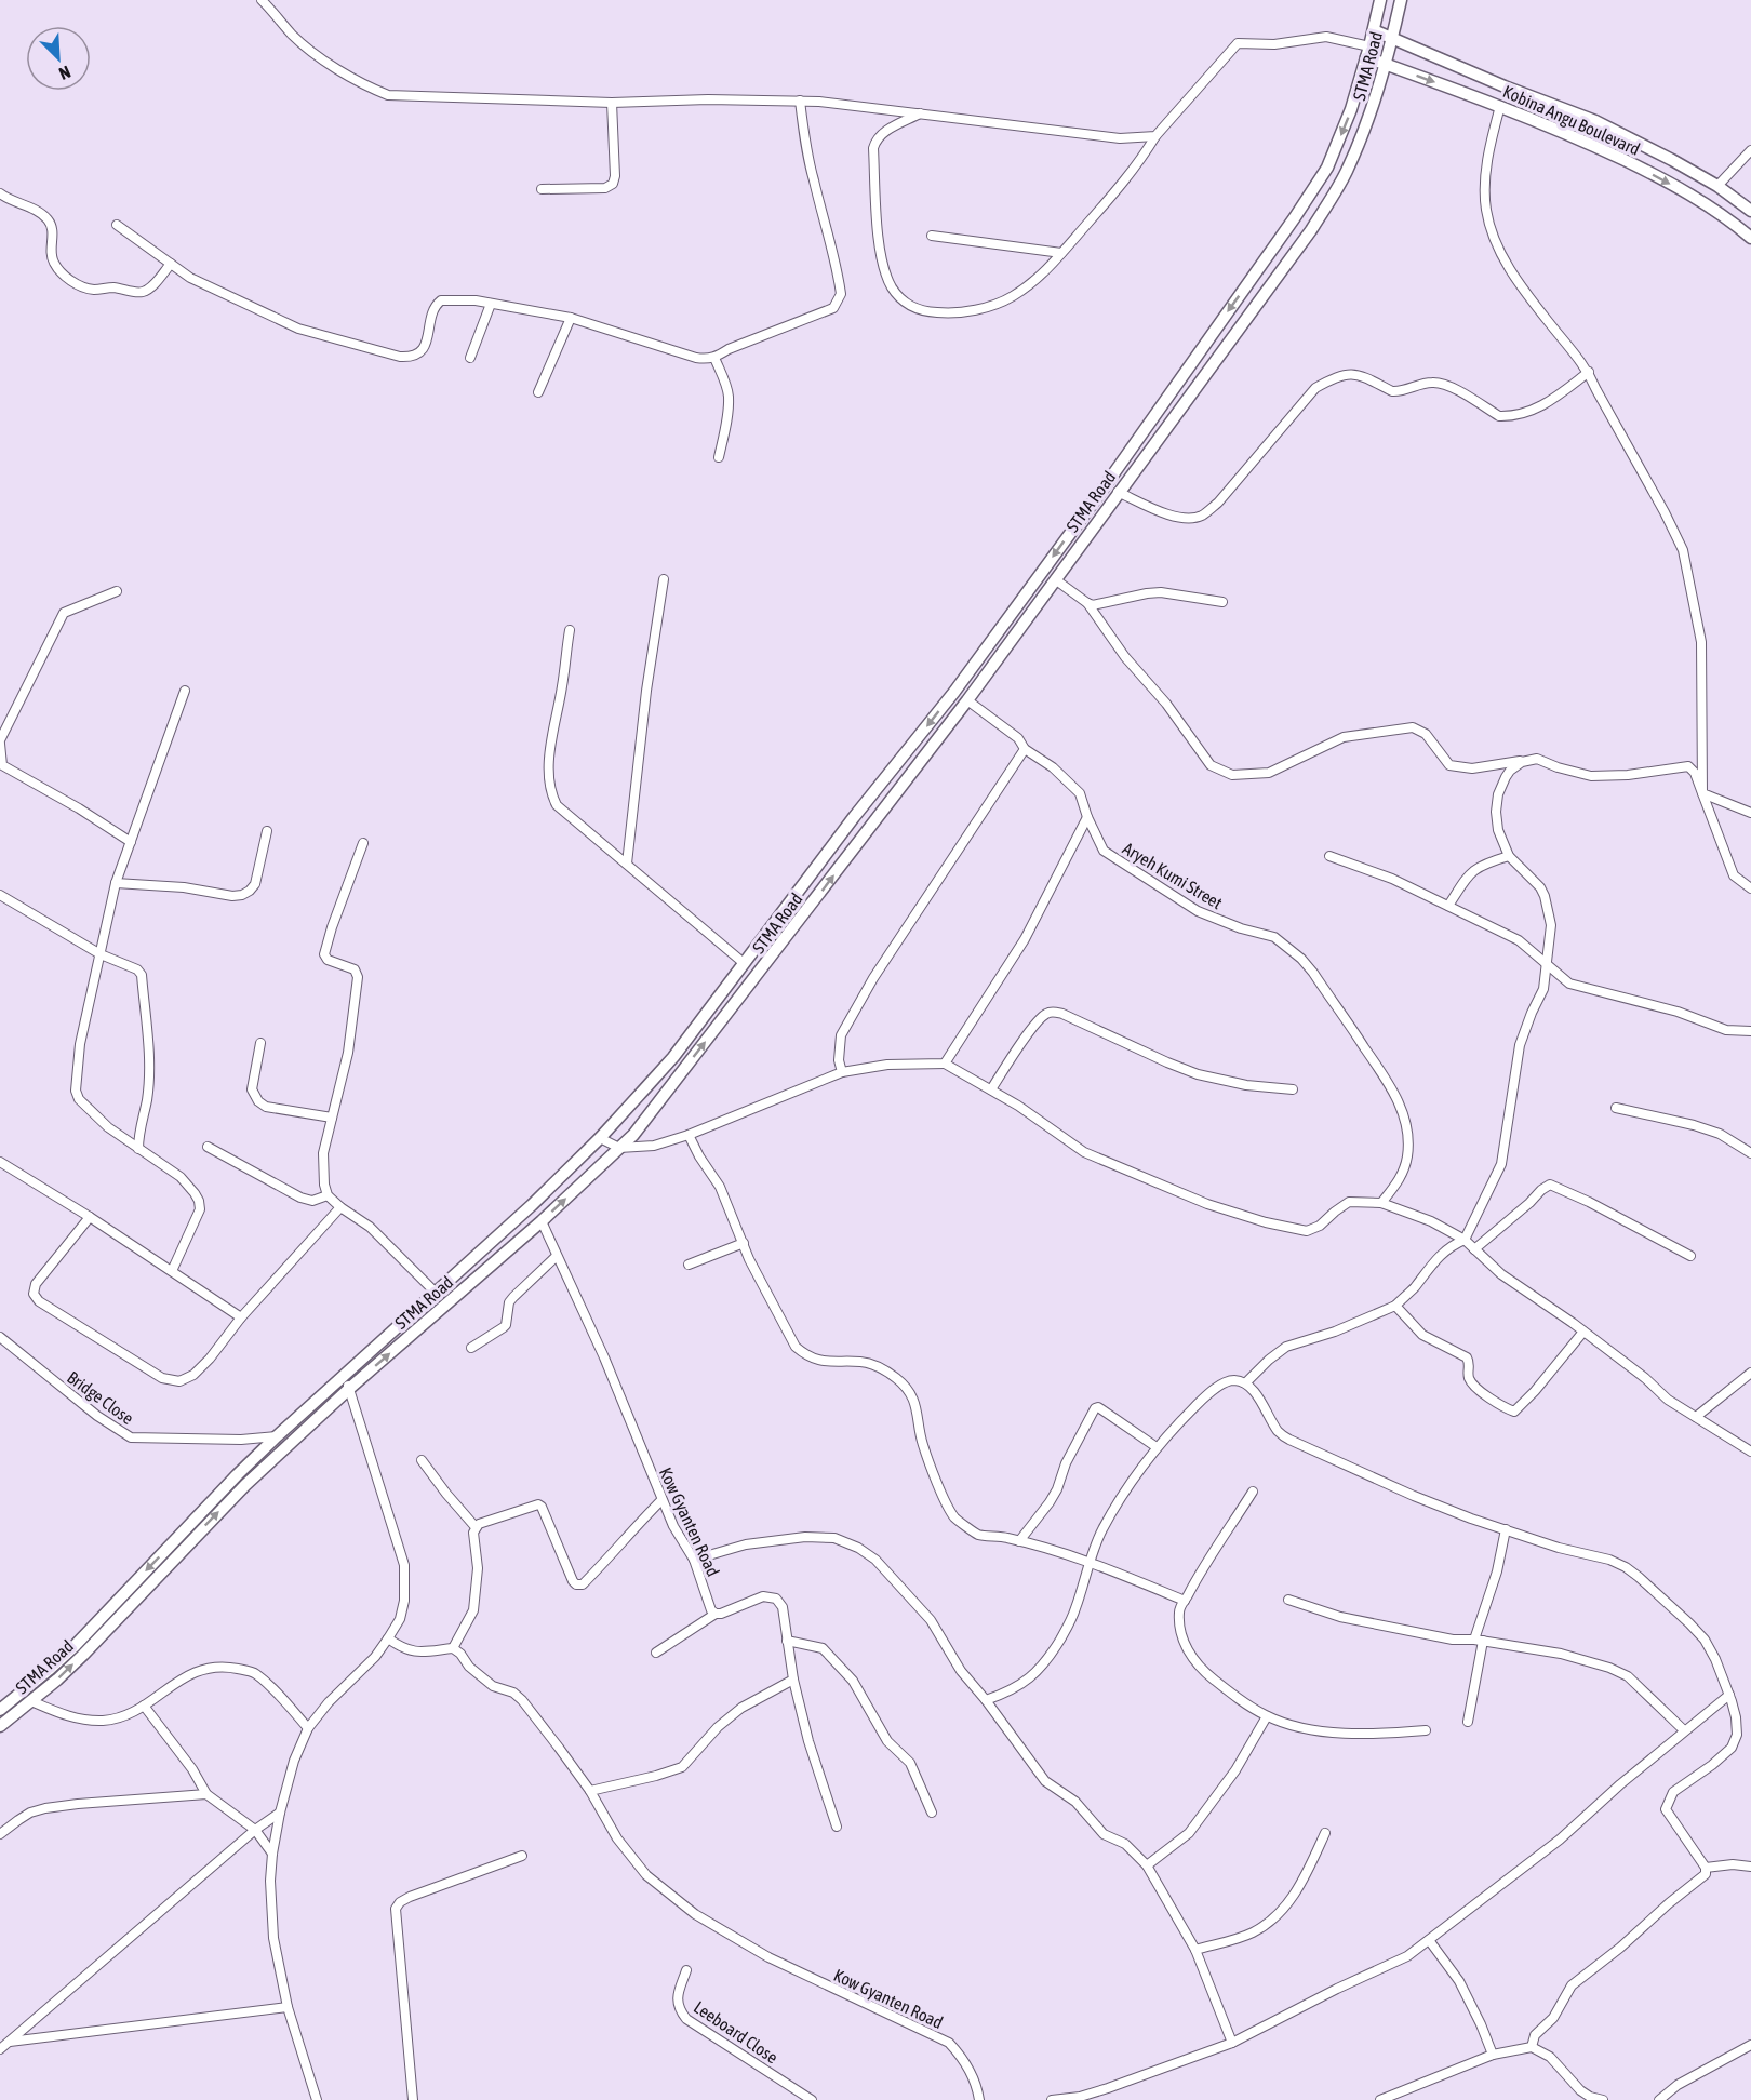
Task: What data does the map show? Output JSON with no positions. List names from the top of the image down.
{
  "streets": {
    "main road": ["STMA Road", "Kobina Angu Boulevard"],
    "street": [
      "Aryeh Kumi Street",
      "Bridge Close",
      "Kow Gyanten Road",
      "Leeboard Close"
    ]
  },
  "crossings": [
    ["STMA Road", "Kobina Angu Boulevard"],
    ["STMA Road", "Aryeh Kumi Street"],
    ["STMA Road", "Bridge Close"],
    ["STMA Road", "Kow Gyanten Road"]
  ],
  "north": "bottom right"
}
